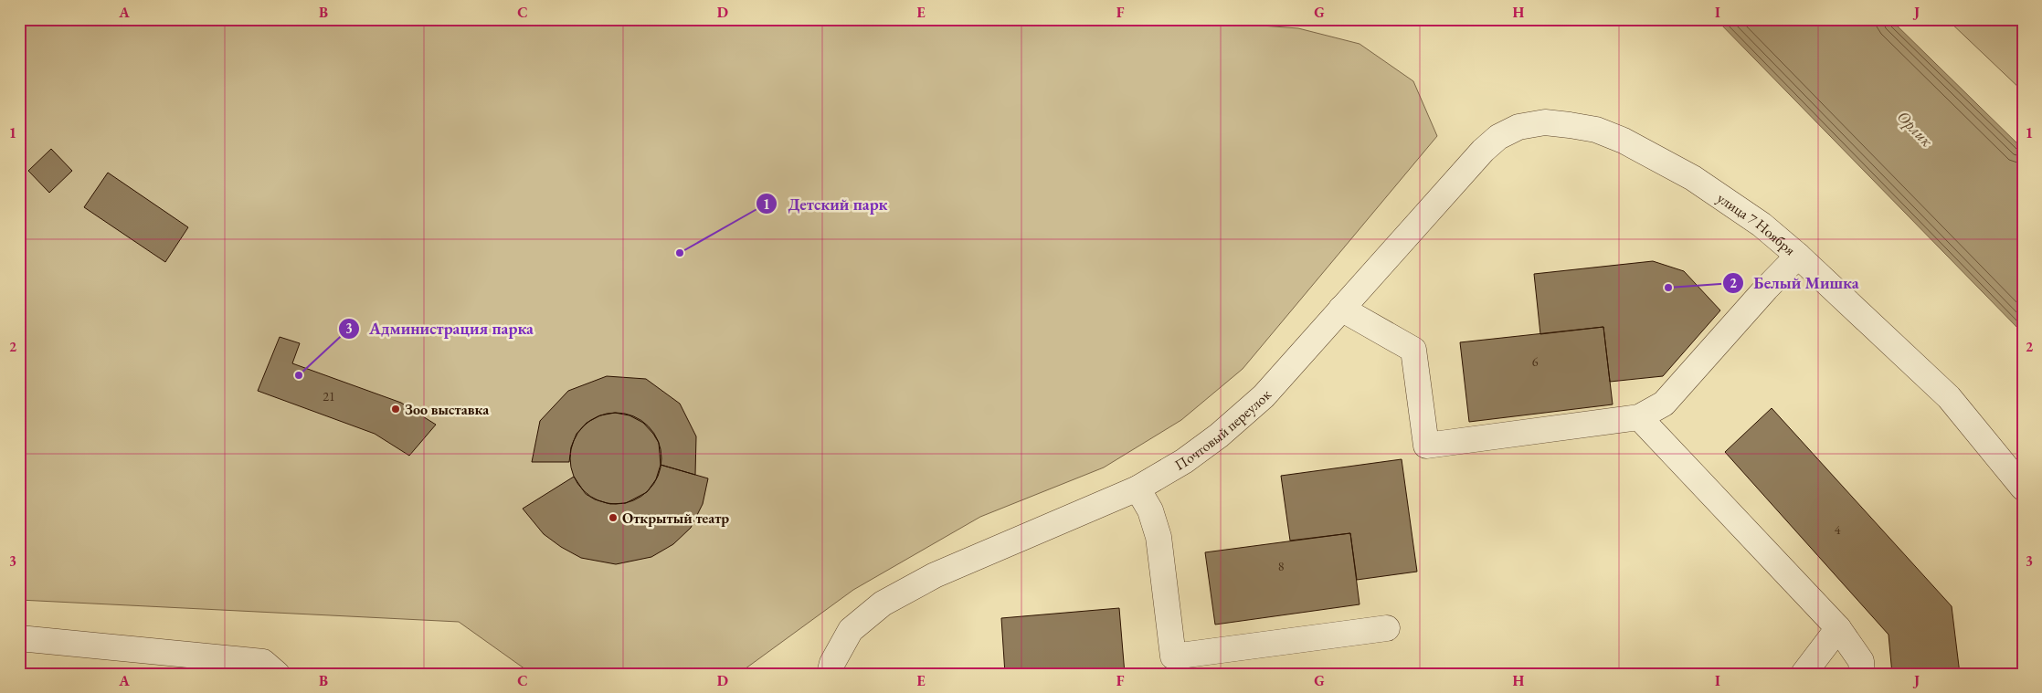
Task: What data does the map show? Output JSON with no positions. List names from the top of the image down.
{
  "streets": {
    "street": ["улица 7 Ноября", "Почтовый переулок"]
  },
  "crossings": [
    ["улица 7 Ноября", "Почтовый переулок"]
  ],
  "water": ["Орлик"],
  "places": [
    "Детский парк",
    "Белый Мишка",
    "Администрация парка",
    "Зоо выставка",
    "Открытый театр"
  ],
  "house_numbers": [
    "6",
    "21",
    "4",
    "8"
  ],
  "grid": {
    "columns": [
      "A",
      "B",
      "C",
      "D",
      "E",
      "F",
      "G",
      "H",
      "I",
      "J"
    ],
    "rows": ["1", "2", "3"]
  }
}
